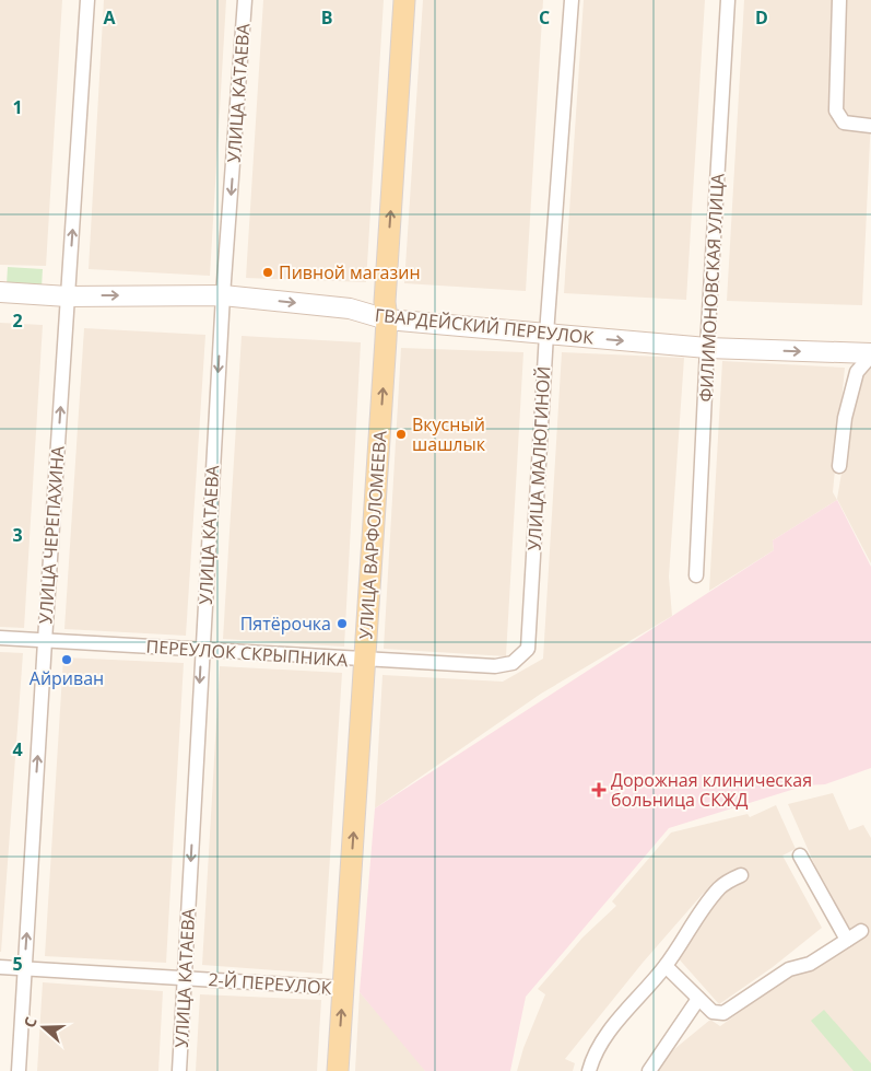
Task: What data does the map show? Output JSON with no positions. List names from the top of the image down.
{
  "streets": {
    "main road": ["УЛИЦА ВАРФОЛОМЕЕВА"],
    "street": [
      "УЛИЦА КАТАЕВА",
      "ФИЛИМОНОВСКАЯ УЛИЦА",
      "ГВАРДЕЙСКИЙ ПЕРЕУЛОК",
      "УЛИЦА МАЛЮГИНОЙ",
      "УЛИЦА ЧЕРЕПАХИНА",
      "ПЕРЕУЛОК СКРЫПНИКА",
      "2-Й ПЕРЕУЛОК"
    ]
  },
  "crossings": [
    ["УЛИЦА КАТАЕВА", "ГВАРДЕЙСКИЙ ПЕРЕУЛОК"],
    ["УЛИЦА КАТАЕВА", "ПЕРЕУЛОК СКРЫПНИКА"],
    ["УЛИЦА КАТАЕВА", "2-Й ПЕРЕУЛОК"],
    ["ФИЛИМОНОВСКАЯ УЛИЦА", "ГВАРДЕЙСКИЙ ПЕРЕУЛОК"],
    ["ГВАРДЕЙСКИЙ ПЕРЕУЛОК", "УЛИЦА МАЛЮГИНОЙ"],
    ["ГВАРДЕЙСКИЙ ПЕРЕУЛОК", "УЛИЦА ЧЕРЕПАХИНА"],
    ["ГВАРДЕЙСКИЙ ПЕРЕУЛОК", "УЛИЦА ВАРФОЛОМЕЕВА"],
    ["УЛИЦА МАЛЮГИНОЙ", "ПЕРЕУЛОК СКРЫПНИКА"],
    ["УЛИЦА ЧЕРЕПАХИНА", "ПЕРЕУЛОК СКРЫПНИКА"],
    ["УЛИЦА ЧЕРЕПАХИНА", "2-Й ПЕРЕУЛОК"],
    ["УЛИЦА ВАРФОЛОМЕЕВА", "ПЕРЕУЛОК СКРЫПНИКА"],
    ["УЛИЦА ВАРФОЛОМЕЕВА", "2-Й ПЕРЕУЛОК"]
  ],
  "one_way": [
    "УЛИЦА КАТАЕВА",
    "ГВАРДЕЙСКИЙ ПЕРЕУЛОК",
    "УЛИЦА ЧЕРЕПАХИНА",
    "УЛИЦА ВАРФОЛОМЕЕВА"
  ],
  "places": {
    "other": [
      "Пивной магазин",
      "Вкусный шашлык",
      "Пятёрочка",
      "Айриван"
    ],
    "health": ["Дорожная клиническая больница СКЖД"]
  },
  "north": "left",
  "grid": {
    "columns": [
      "A",
      "B",
      "C",
      "D"
    ],
    "rows": [
      "1",
      "2",
      "3",
      "4",
      "5"
    ]
  }
}
